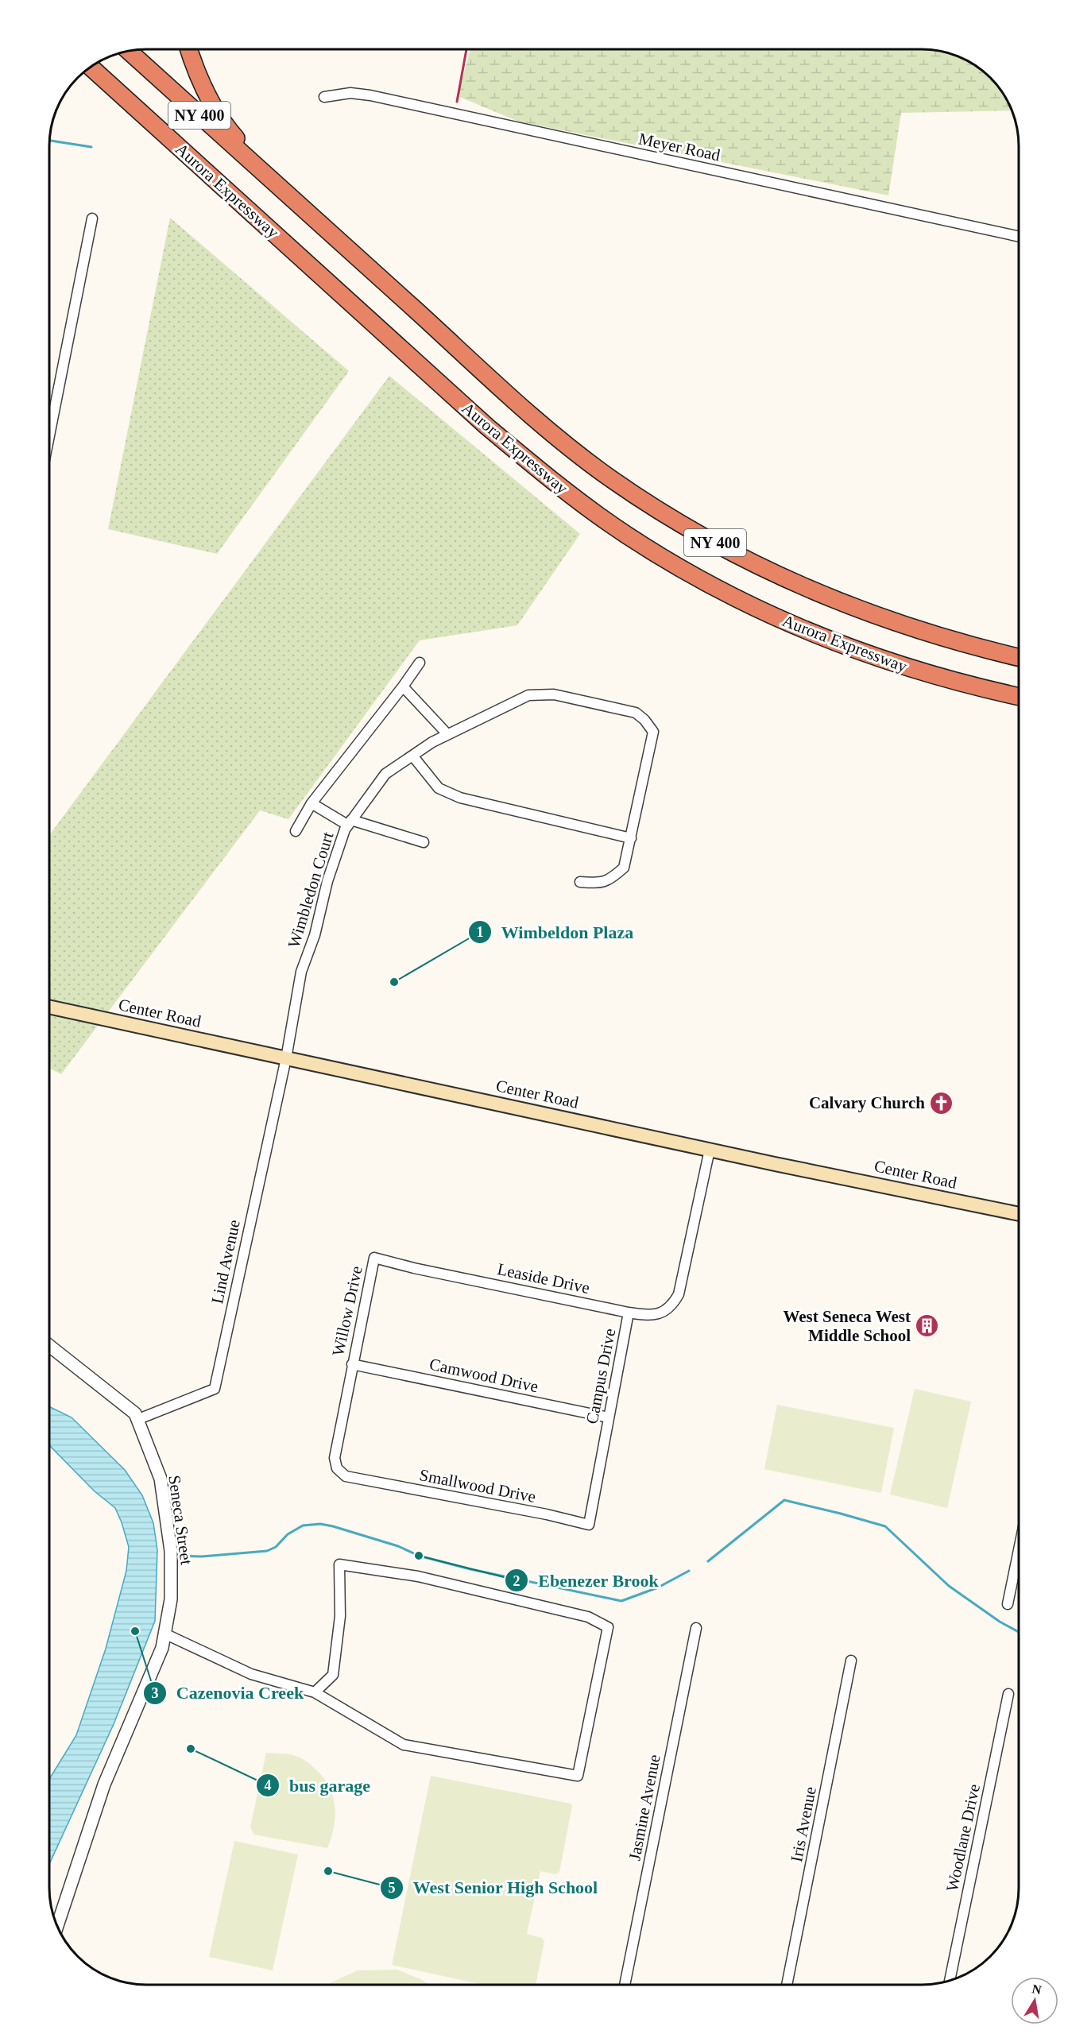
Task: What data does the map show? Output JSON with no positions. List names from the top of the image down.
{
  "streets": {
    "highway": ["NY 400", "Aurora Expressway"],
    "main road": ["Center Road"],
    "street": [
      "Meyer Road",
      "Wimbledon Court",
      "Lind Avenue",
      "Leaside Drive",
      "Willow Drive",
      "Camwood Drive",
      "Campus Drive",
      "Smallwood Drive",
      "Seneca Street",
      "Jasmine Avenue",
      "Iris Avenue",
      "Woodlane Drive"
    ]
  },
  "crossings": [
    ["Wimbledon Court", "Center Road"],
    ["Wimbledon Court", "Lind Avenue"],
    ["Center Road", "Lind Avenue"],
    ["Center Road", "Campus Drive"],
    ["Lind Avenue", "Seneca Street"],
    ["Leaside Drive", "Willow Drive"],
    ["Leaside Drive", "Campus Drive"],
    ["Willow Drive", "Camwood Drive"],
    ["Willow Drive", "Smallwood Drive"],
    ["Camwood Drive", "Campus Drive"],
    ["Campus Drive", "Smallwood Drive"]
  ],
  "places": {
    "other": [
      "Wimbeldon Plaza",
      "Ebenezer Brook",
      "Cazenovia Creek",
      "bus garage",
      "West Senior High School"
    ],
    "church": ["Calvary Church"],
    "building": ["West Seneca West Middle School"]
  },
  "north": "top"
}
